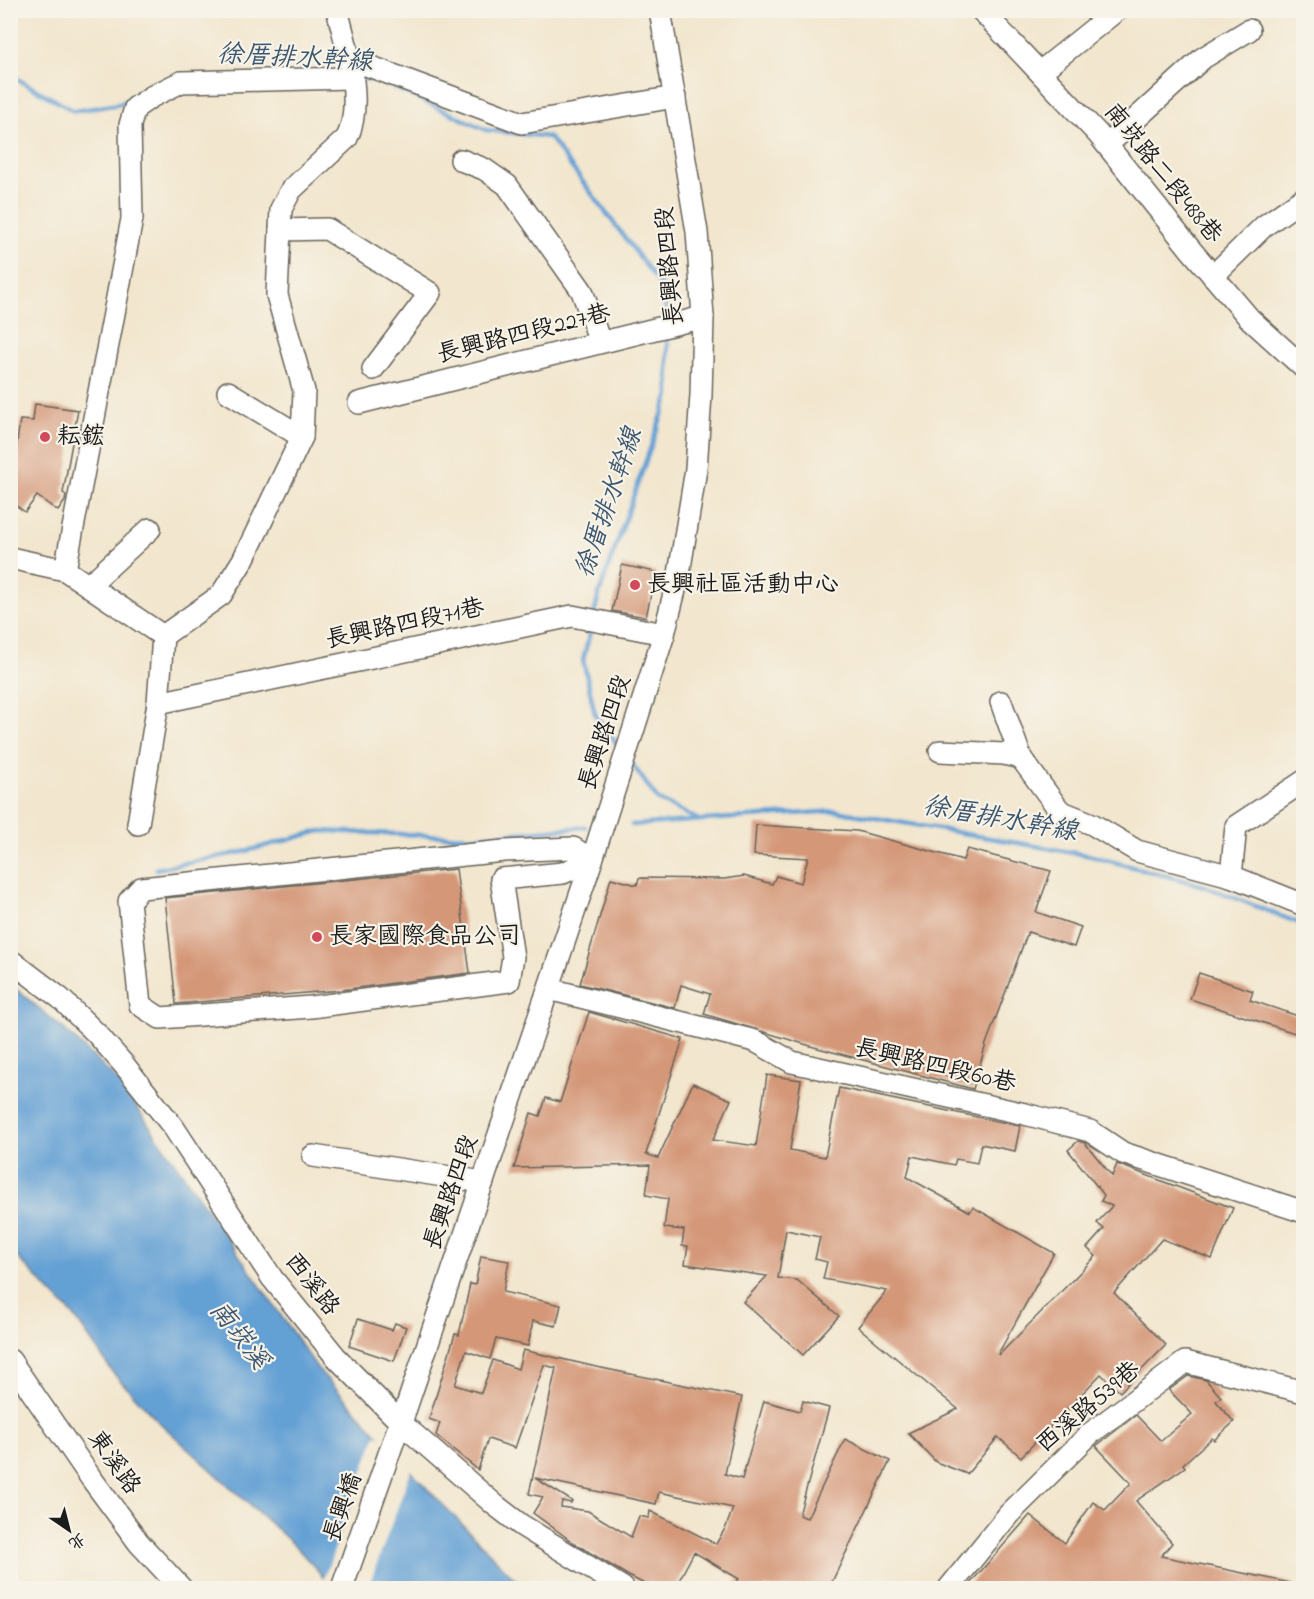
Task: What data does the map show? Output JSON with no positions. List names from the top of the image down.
{
  "streets": {
    "street": [
      "南崁路二段488巷",
      "長興路四段",
      "長興路四段227巷",
      "長興路四段71巷",
      "長興路四段60巷",
      "西溪路",
      "西溪路539巷",
      "東溪路",
      "長興橋"
    ]
  },
  "crossings": [
    ["長興路四段", "長興路四段227巷"],
    ["長興路四段", "長興路四段71巷"],
    ["長興路四段", "長興路四段60巷"],
    ["長興路四段", "西溪路"],
    ["長興路四段", "長興橋"]
  ],
  "water": ["徐厝排水幹線", "南崁溪"],
  "places": ["耘鋐", "長興社區活動中心", "長家國際食品公司"],
  "north": "bottom right"
}
